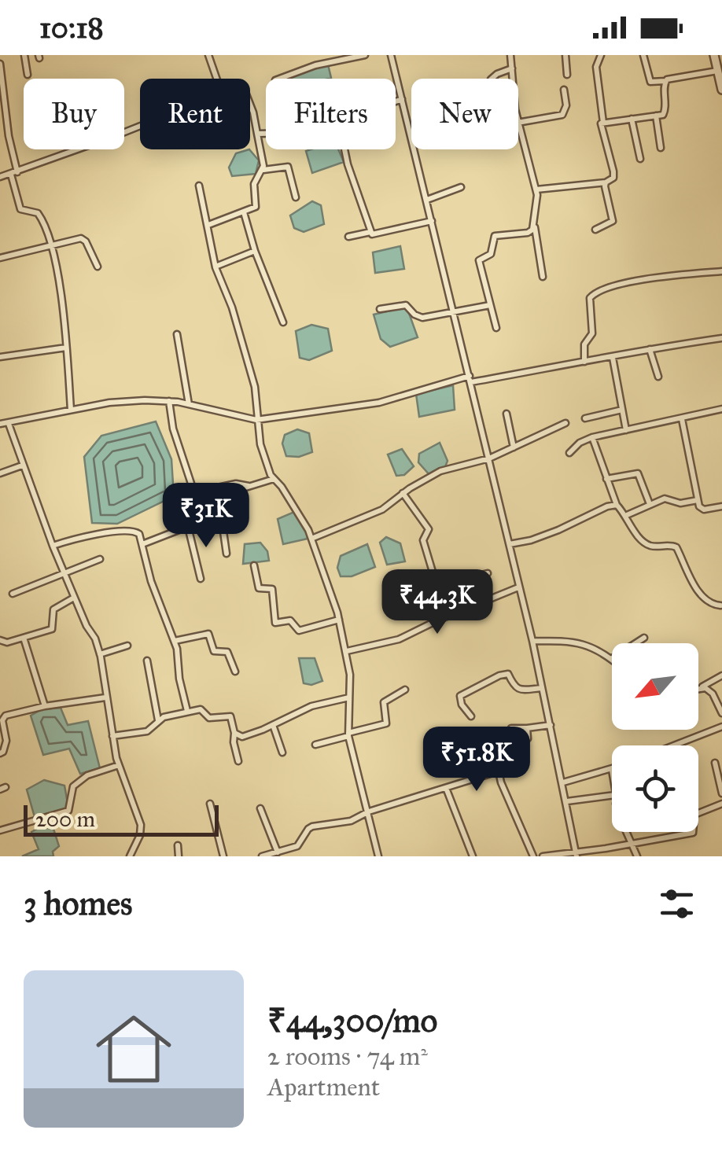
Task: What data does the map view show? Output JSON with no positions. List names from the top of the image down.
{
  "scale_bar": "200 m",
  "north": "bottom left",
  "page": {
    "status": "10:18",
    "chip": [
      "Buy",
      "Rent",
      "Filters",
      "New"
    ],
    "price": ["₹31K", "₹44.3K", "₹51.8K"],
    "scale": "200 m",
    "heading": "3 homes",
    "list": [
      {
        "name": "₹44,300/mo",
        "note": "2 rooms · 74 m² · Apartment"
      }
    ]
  }
}
